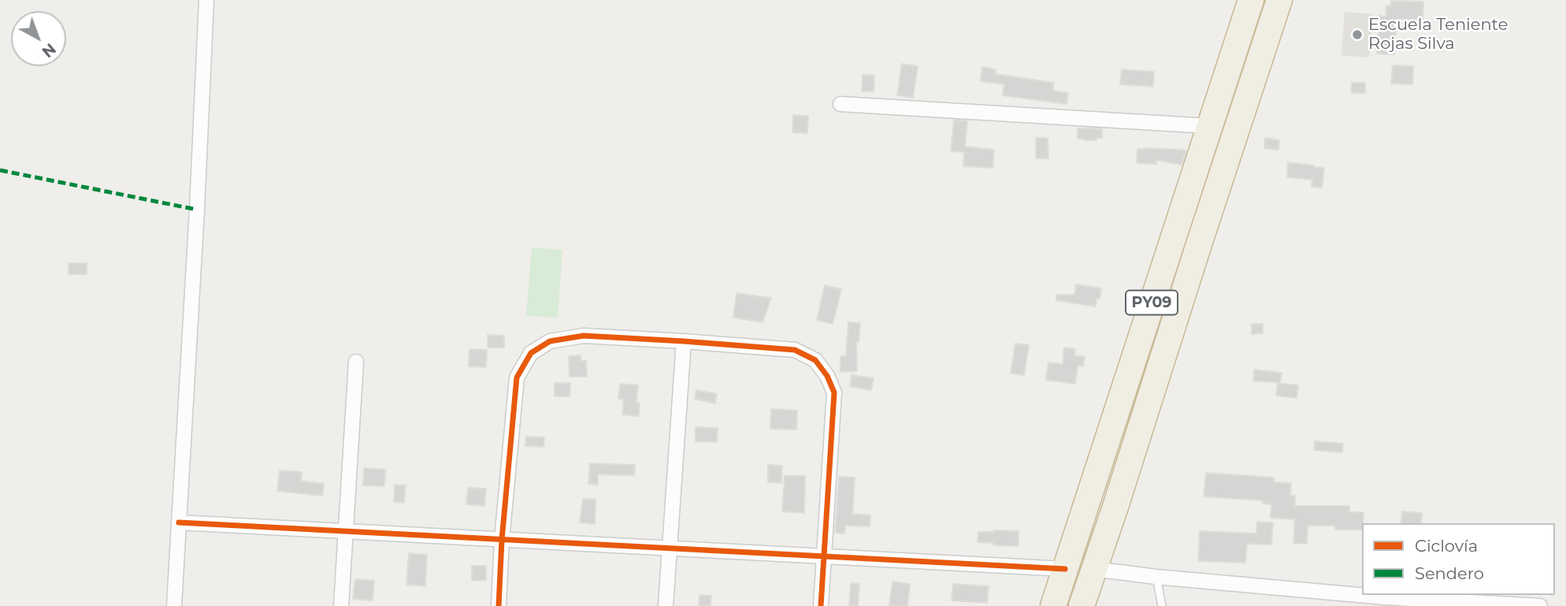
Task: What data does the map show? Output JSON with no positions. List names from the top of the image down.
{
  "streets": {
    "highway": ["PY09"]
  },
  "places": ["Escuela Teniente Rojas Silva"],
  "legend": ["Ciclovía", "Sendero"],
  "north": "bottom right"
}
